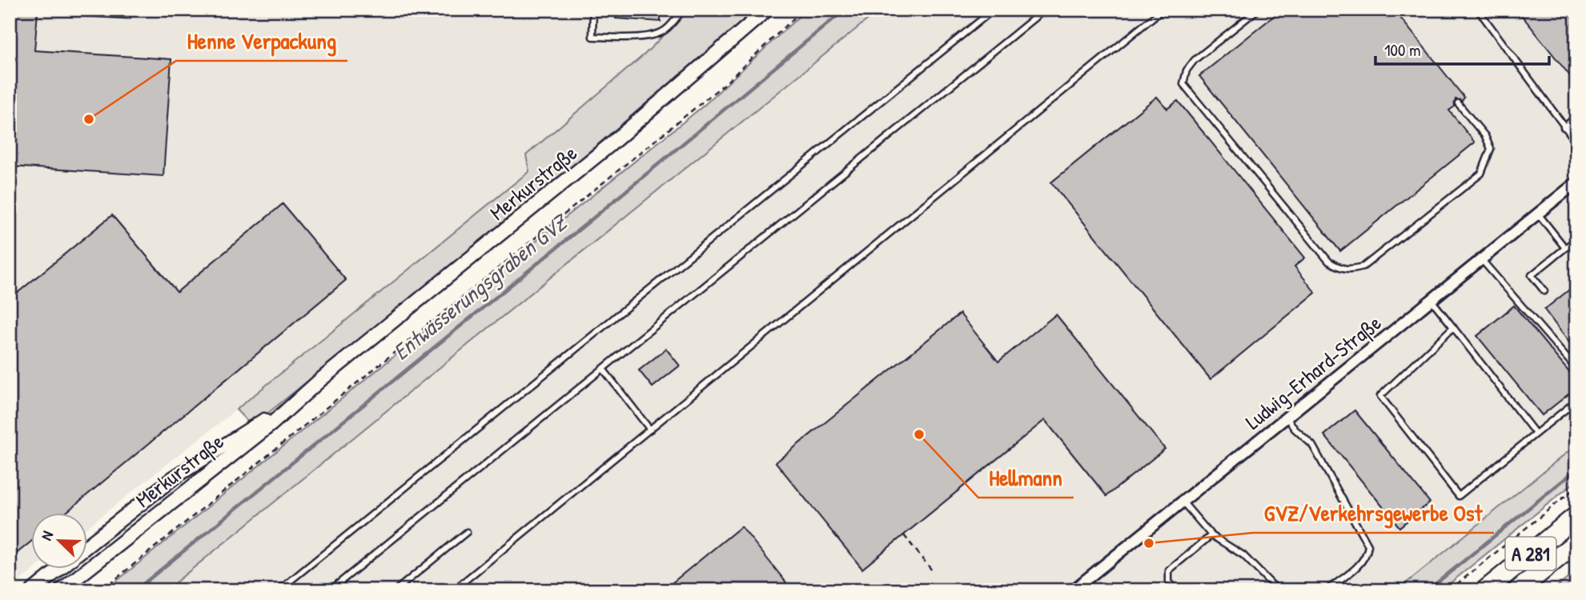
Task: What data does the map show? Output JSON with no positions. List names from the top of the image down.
{
  "streets": {
    "highway": ["A 281"],
    "street": ["Merkurstraße", "Ludwig-Erhard-Straße"]
  },
  "water": ["Entwässerungsgraben GVZ"],
  "places": ["Henne Verpackung", "Hellmann", "GVZ/Verkehrsgewerbe Ost"],
  "scale_bar": "100 m",
  "north": "top left"
}
